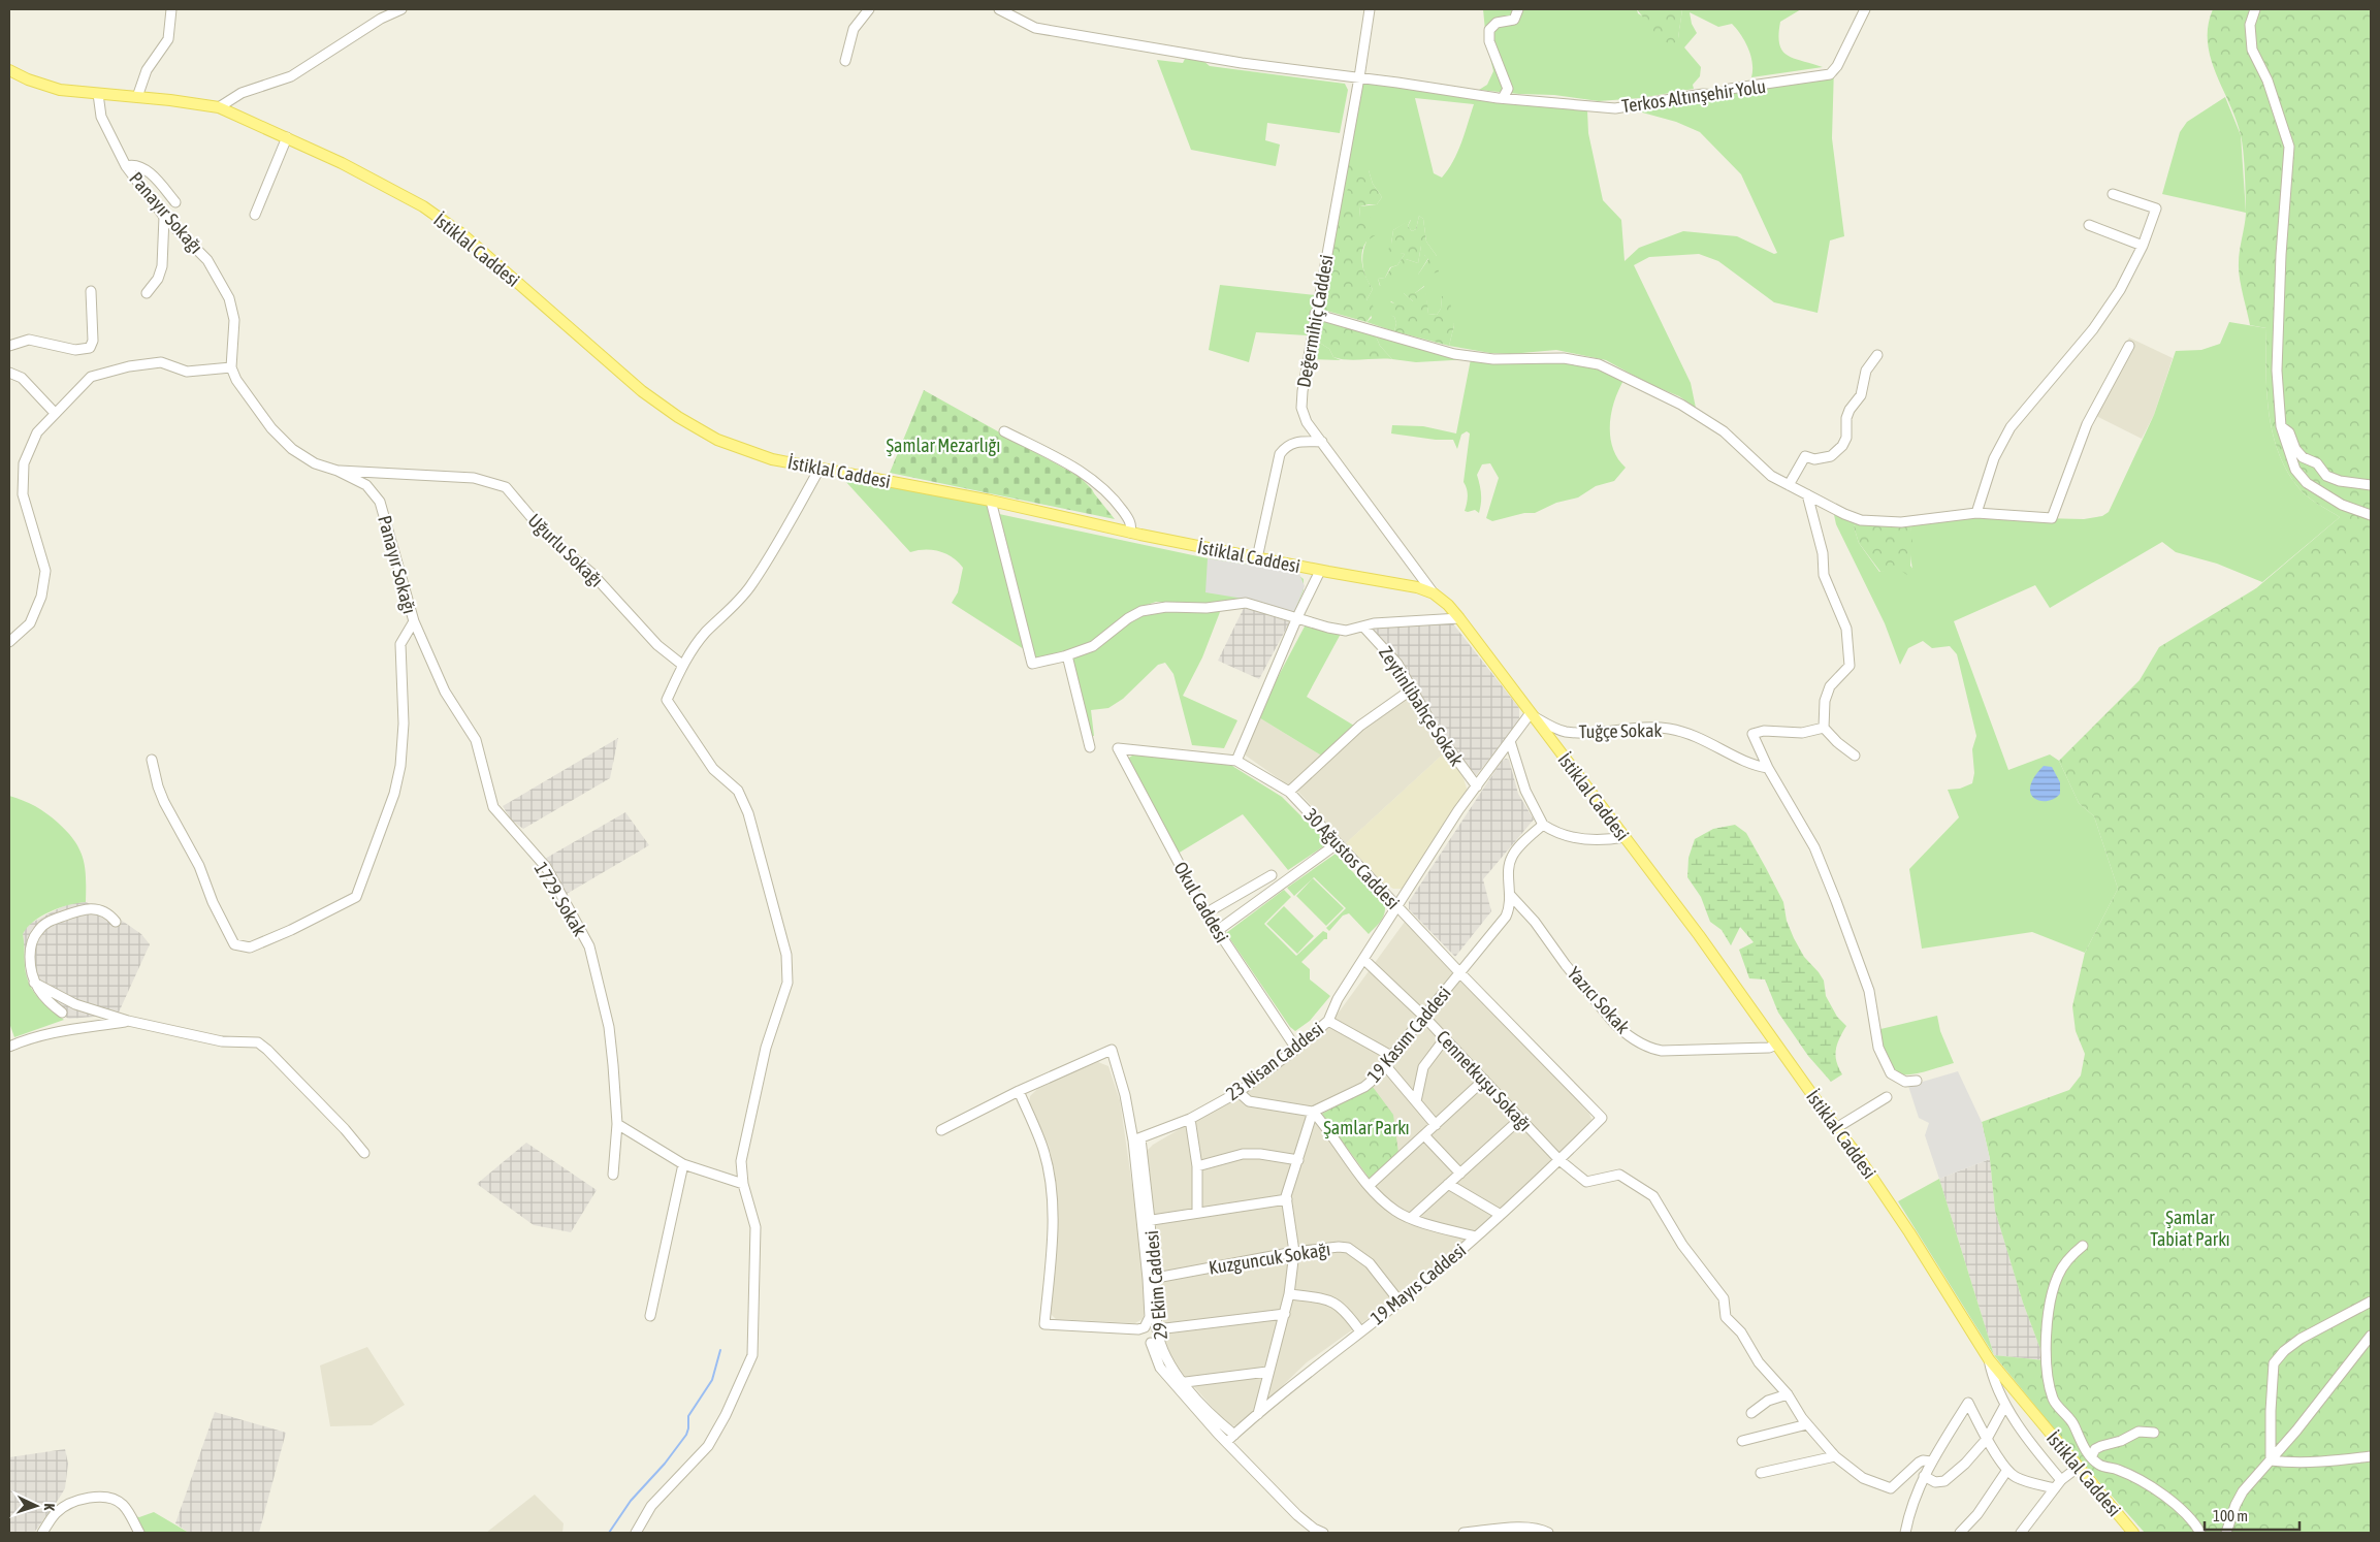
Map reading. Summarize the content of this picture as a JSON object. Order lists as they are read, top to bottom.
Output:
{
  "streets": {
    "main road": ["İstiklal Caddesi"],
    "street": [
      "Terkos Altınşehir Yolu",
      "Panayır Sokağı",
      "Değermihiç Caddesi",
      "Uğurlu Sokağı",
      "Zeytinlibahçe Sokak",
      "Tuğçe Sokak",
      "30 Ağustos Caddesi",
      "1729. Sokak",
      "Okul Caddesi",
      "Yazıcı Sokak",
      "19 Kasım Caddesi",
      "23 Nisan Caddesi",
      "Cennetkuşu Sokağı",
      "Kuzguncuk Sokağı",
      "19 Mayıs Caddesi",
      "29 Ekim Caddesi"
    ]
  },
  "crossings": [
    ["Terkos Altınşehir Yolu", "Değermihiç Caddesi"],
    ["Panayır Sokağı", "İstiklal Caddesi"],
    ["Panayır Sokağı", "Uğurlu Sokağı"],
    ["Panayır Sokağı", "1729. Sokak"],
    ["İstiklal Caddesi", "Değermihiç Caddesi"],
    ["İstiklal Caddesi", "Tuğçe Sokak"],
    ["İstiklal Caddesi", "Yazıcı Sokak"],
    ["İstiklal Caddesi", "23 Nisan Caddesi"],
    ["Zeytinlibahçe Sokak", "23 Nisan Caddesi"],
    ["Tuğçe Sokak", "23 Nisan Caddesi"],
    ["30 Ağustos Caddesi", "Okul Caddesi"],
    ["30 Ağustos Caddesi", "19 Kasım Caddesi"],
    ["30 Ağustos Caddesi", "23 Nisan Caddesi"],
    ["30 Ağustos Caddesi", "19 Mayıs Caddesi"],
    ["Okul Caddesi", "23 Nisan Caddesi"],
    ["Yazıcı Sokak", "19 Kasım Caddesi"],
    ["19 Kasım Caddesi", "Cennetkuşu Sokağı"],
    ["23 Nisan Caddesi", "Cennetkuşu Sokağı"],
    ["23 Nisan Caddesi", "29 Ekim Caddesi"],
    ["Cennetkuşu Sokağı", "19 Mayıs Caddesi"],
    ["Kuzguncuk Sokağı", "19 Mayıs Caddesi"],
    ["Kuzguncuk Sokağı", "29 Ekim Caddesi"],
    ["19 Mayıs Caddesi", "29 Ekim Caddesi"]
  ],
  "parks": ["Şamlar Mezarlığı", "Şamlar Parkı", "Şamlar Tabiat Parkı"],
  "scale_bar": "100 m",
  "north": "right"
}
